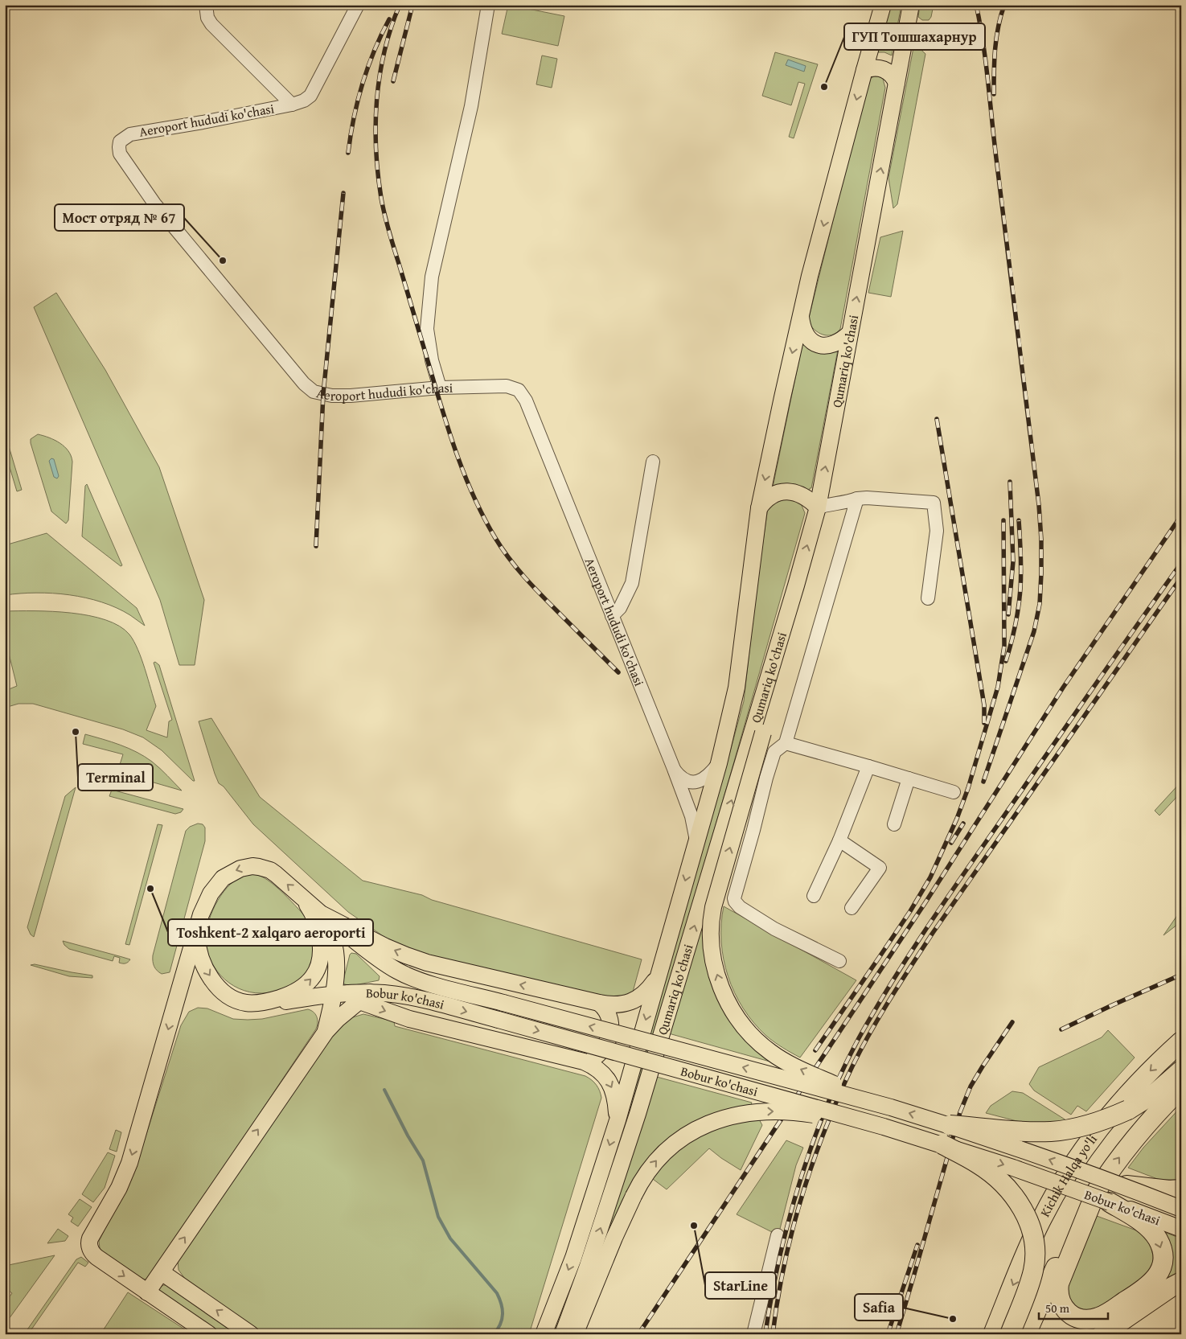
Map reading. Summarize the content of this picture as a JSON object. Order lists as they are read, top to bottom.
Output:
{
  "streets": {
    "highway": ["Kichik Halqa yo'li"],
    "main road": ["Qumariq ko'chasi", "Bobur ko'chasi"],
    "street": ["Aeroport hududi ko'chasi"]
  },
  "crossings": [
    ["Aeroport hududi ko'chasi", "Qumariq ko'chasi"]
  ],
  "places": [
    "ГУП Тошшахарнур",
    "Мост отряд № 67",
    "Terminal",
    "Toshkent-2 xalqaro aeroporti",
    "StarLine",
    "Safia"
  ],
  "scale_bar": "50 m"
}
